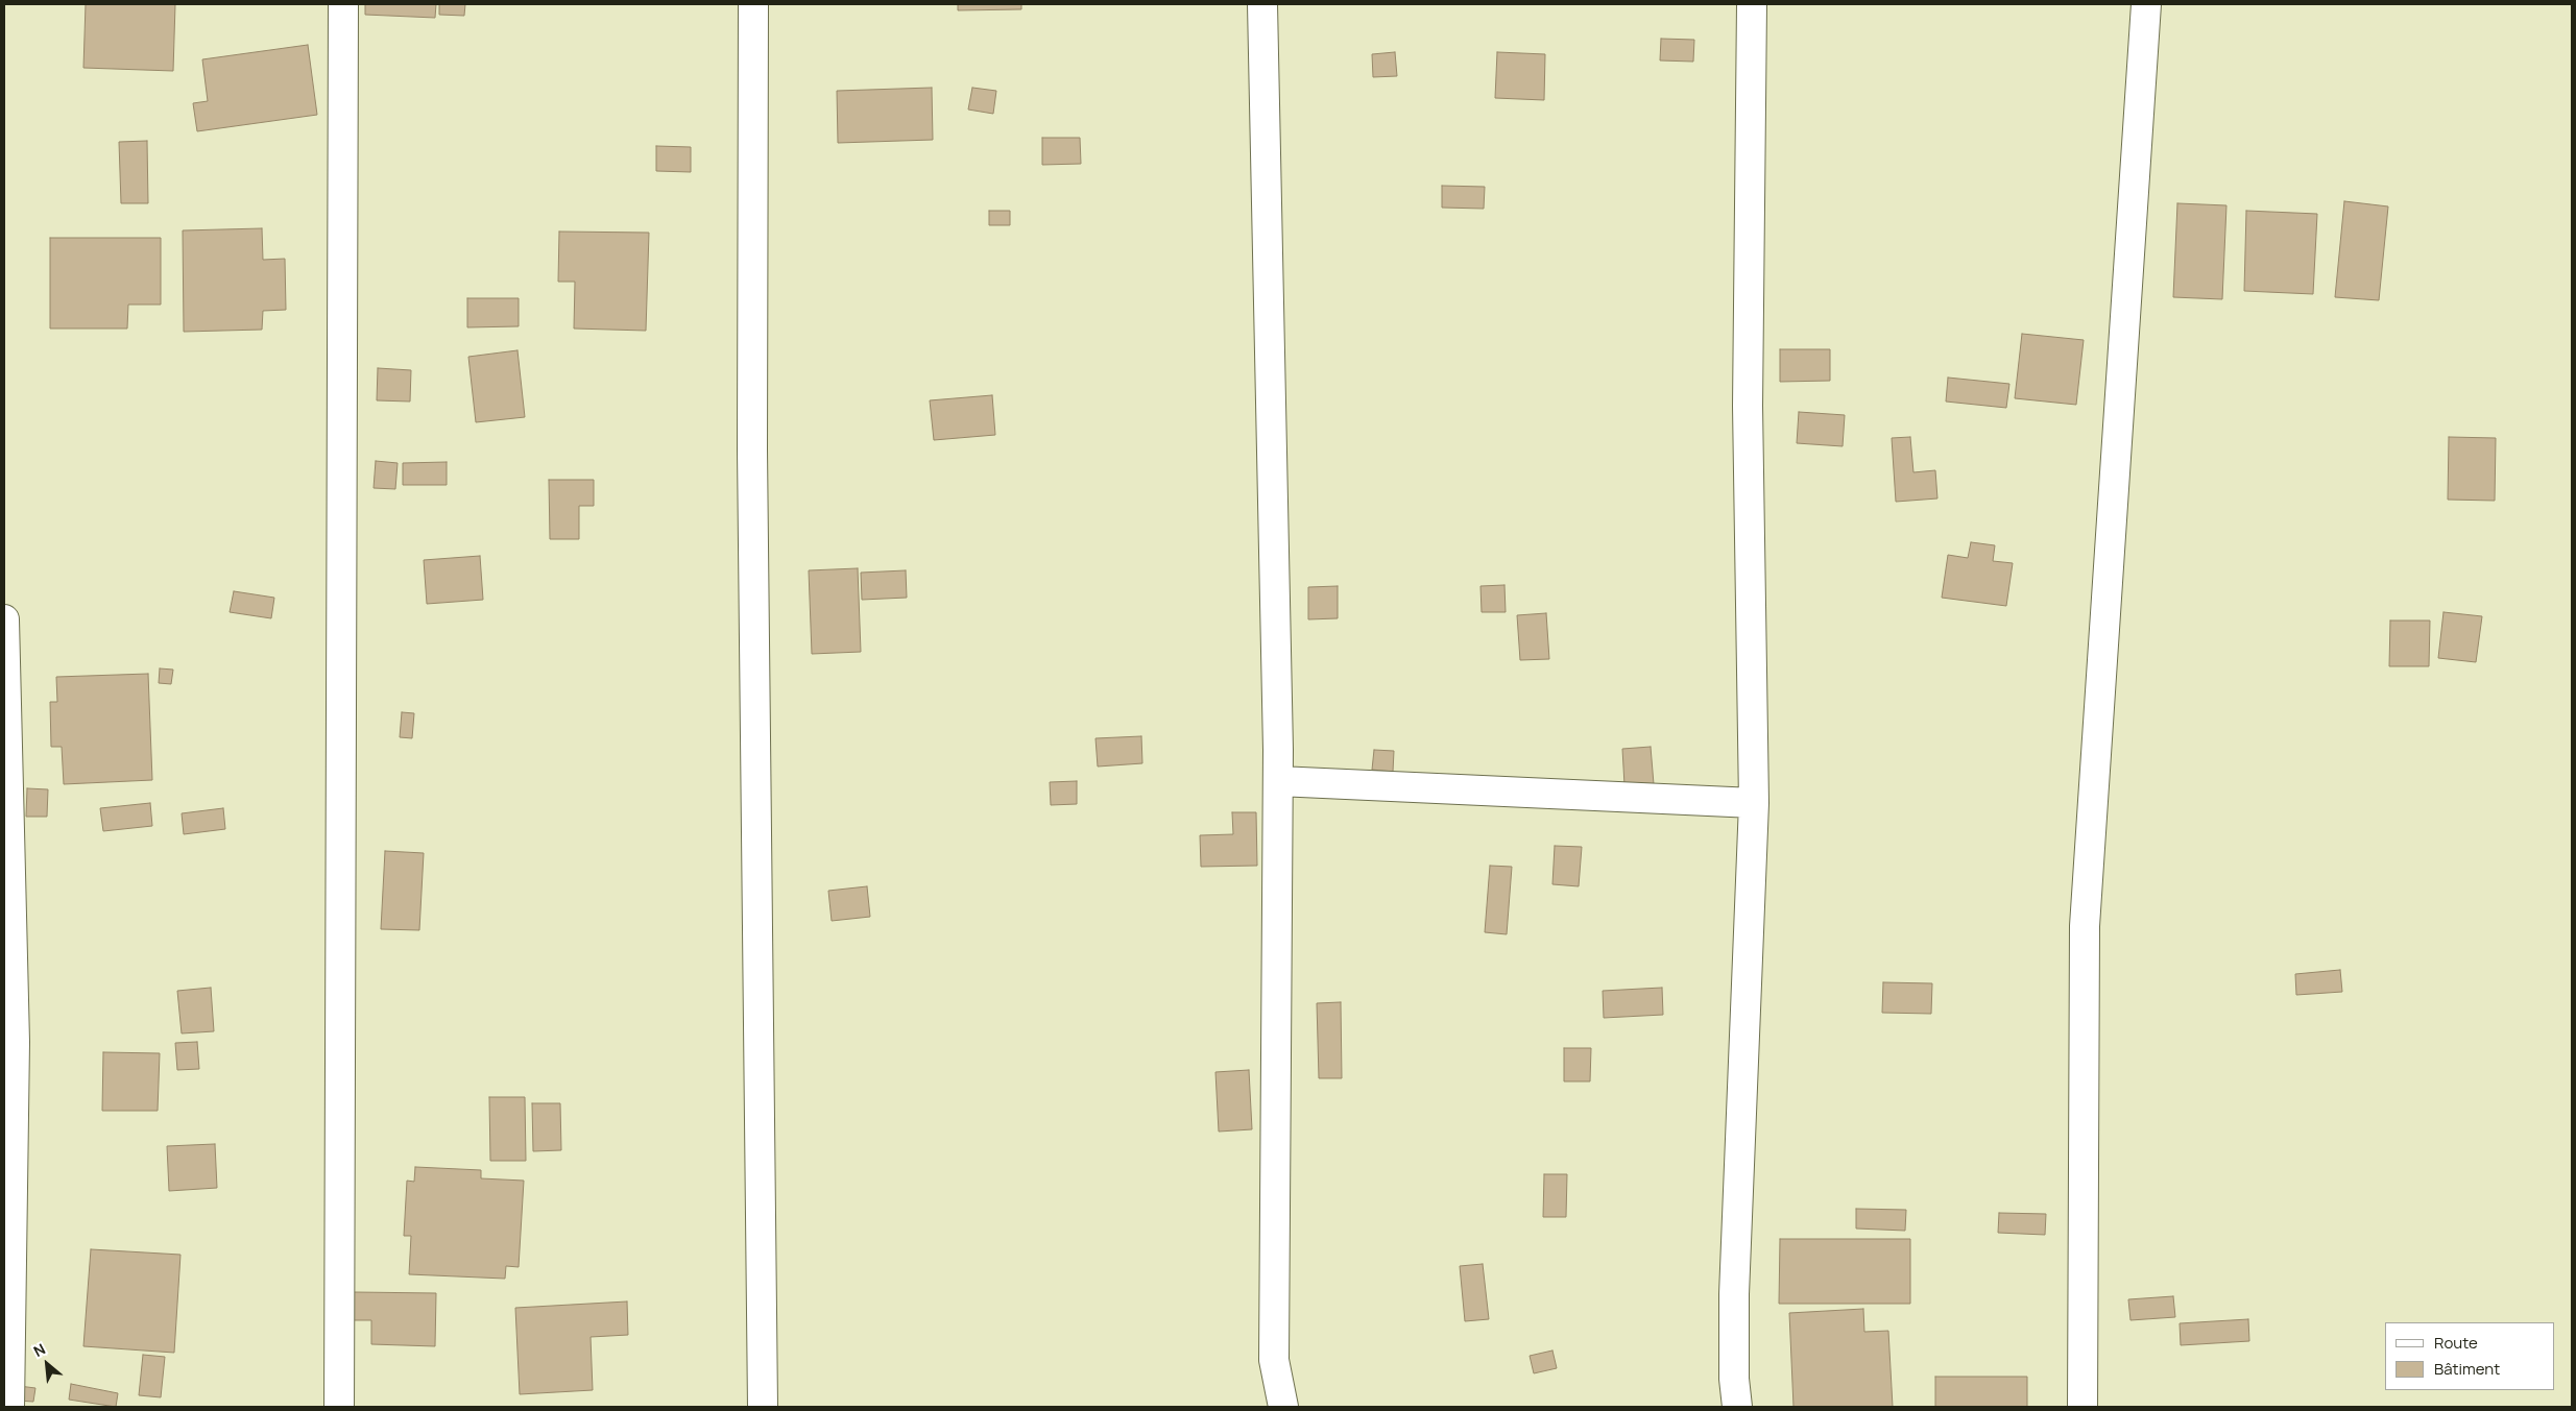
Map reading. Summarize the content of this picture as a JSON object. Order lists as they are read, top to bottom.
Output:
{
  "legend": ["Route", "Bâtiment"],
  "north": "top left"
}
